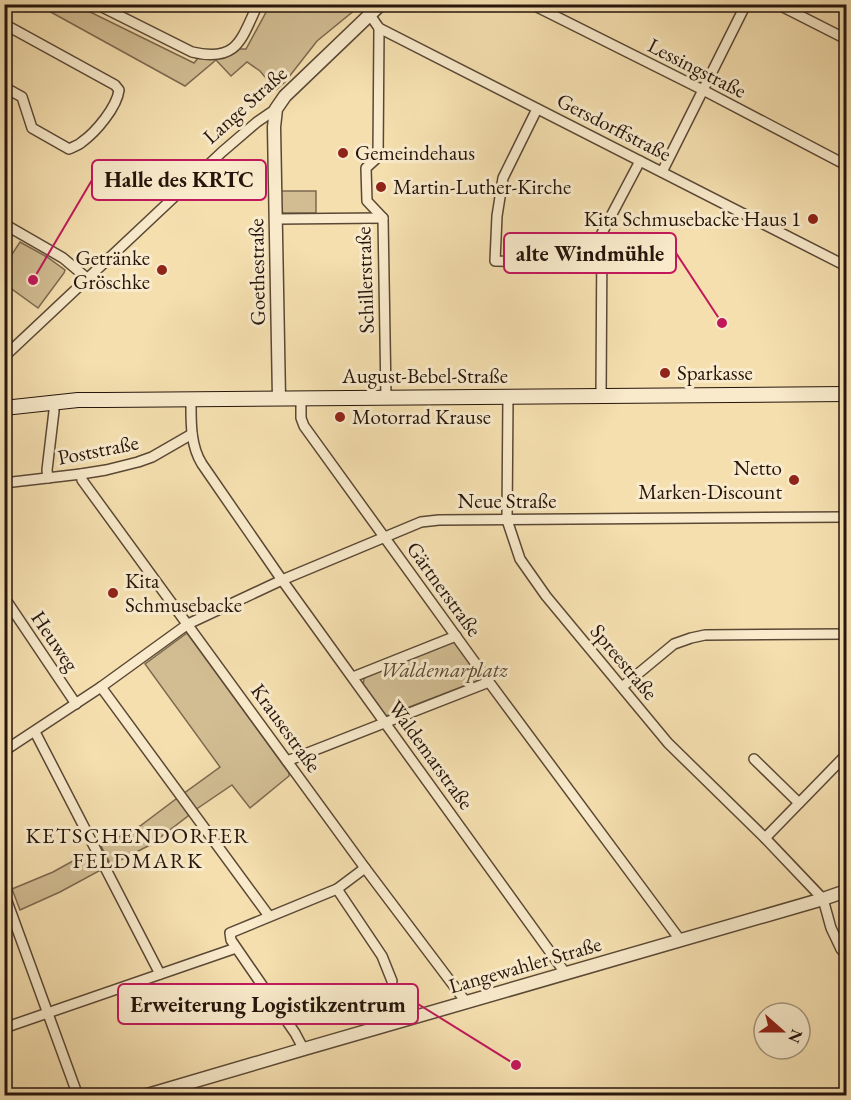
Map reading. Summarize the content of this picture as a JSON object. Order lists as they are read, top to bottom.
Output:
{
  "streets": {
    "main road": ["August-Bebel-Straße"],
    "street": [
      "Lessingstraße",
      "Lange Straße",
      "Gersdorffstraße",
      "Goethestraße",
      "Schillerstraße",
      "Poststraße",
      "Neue Straße",
      "Gärtnerstraße",
      "Heuweg",
      "Spreestraße",
      "Krausestraße",
      "Waldemarstraße",
      "Langewahler Straße"
    ]
  },
  "crossings": [
    ["Lange Straße", "Gersdorffstraße"],
    ["Lange Straße", "Goethestraße"],
    ["Gersdorffstraße", "Schillerstraße"],
    ["Goethestraße", "August-Bebel-Straße"],
    ["Schillerstraße", "August-Bebel-Straße"],
    ["August-Bebel-Straße", "Gärtnerstraße"],
    ["August-Bebel-Straße", "Spreestraße"],
    ["August-Bebel-Straße", "Waldemarstraße"],
    ["Poststraße", "Krausestraße"],
    ["Poststraße", "Waldemarstraße"],
    ["Neue Straße", "Gärtnerstraße"],
    ["Neue Straße", "Heuweg"],
    ["Neue Straße", "Spreestraße"],
    ["Neue Straße", "Krausestraße"],
    ["Neue Straße", "Waldemarstraße"],
    ["Gärtnerstraße", "Langewahler Straße"],
    ["Spreestraße", "Langewahler Straße"],
    ["Krausestraße", "Langewahler Straße"],
    ["Waldemarstraße", "Langewahler Straße"]
  ],
  "districts": ["KETSCHENDORFER FELDMARK"],
  "parks": ["Waldemarplatz"],
  "places": [
    "Gemeindehaus",
    "Martin-Luther-Kirche",
    "Kita Schmusebacke Haus 1",
    "Getränke Gröschke",
    "Halle des KRTC",
    "alte Windmühle",
    "Sparkasse",
    "Motorrad Krause",
    "Netto Marken-Discount",
    "Kita Schmusebacke",
    "Erweiterung Logistikzentrum"
  ],
  "north": "right"
}
